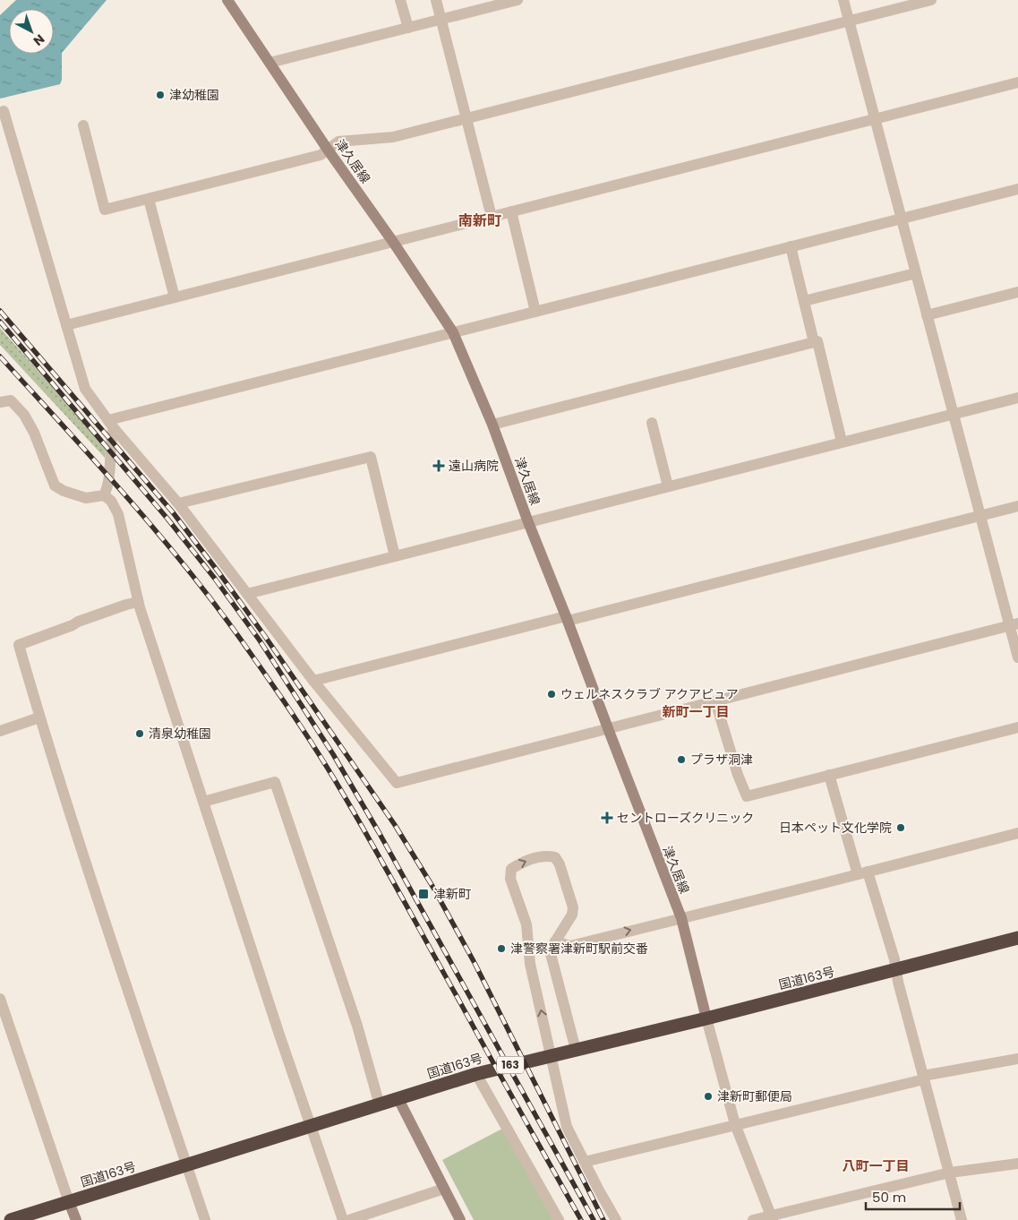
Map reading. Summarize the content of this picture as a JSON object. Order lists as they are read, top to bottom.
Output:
{
  "streets": {
    "highway": ["国道163号", "163"],
    "main road": ["津久居線"]
  },
  "crossings": [
    ["津久居線", "国道163号"]
  ],
  "districts": ["南新町", "新町一丁目", "八町一丁目"],
  "places": {
    "other": [
      "津幼稚園",
      "ウェルネスクラブ アクアピュア",
      "清泉幼稚園",
      "プラザ洞津",
      "日本ペット文化学院",
      "津警察署津新町駅前交番",
      "津新町郵便局"
    ],
    "health": ["遠山病院", "セントローズクリニック"],
    "transit": ["津新町"]
  },
  "scale_bar": "50 m",
  "north": "bottom right"
}
